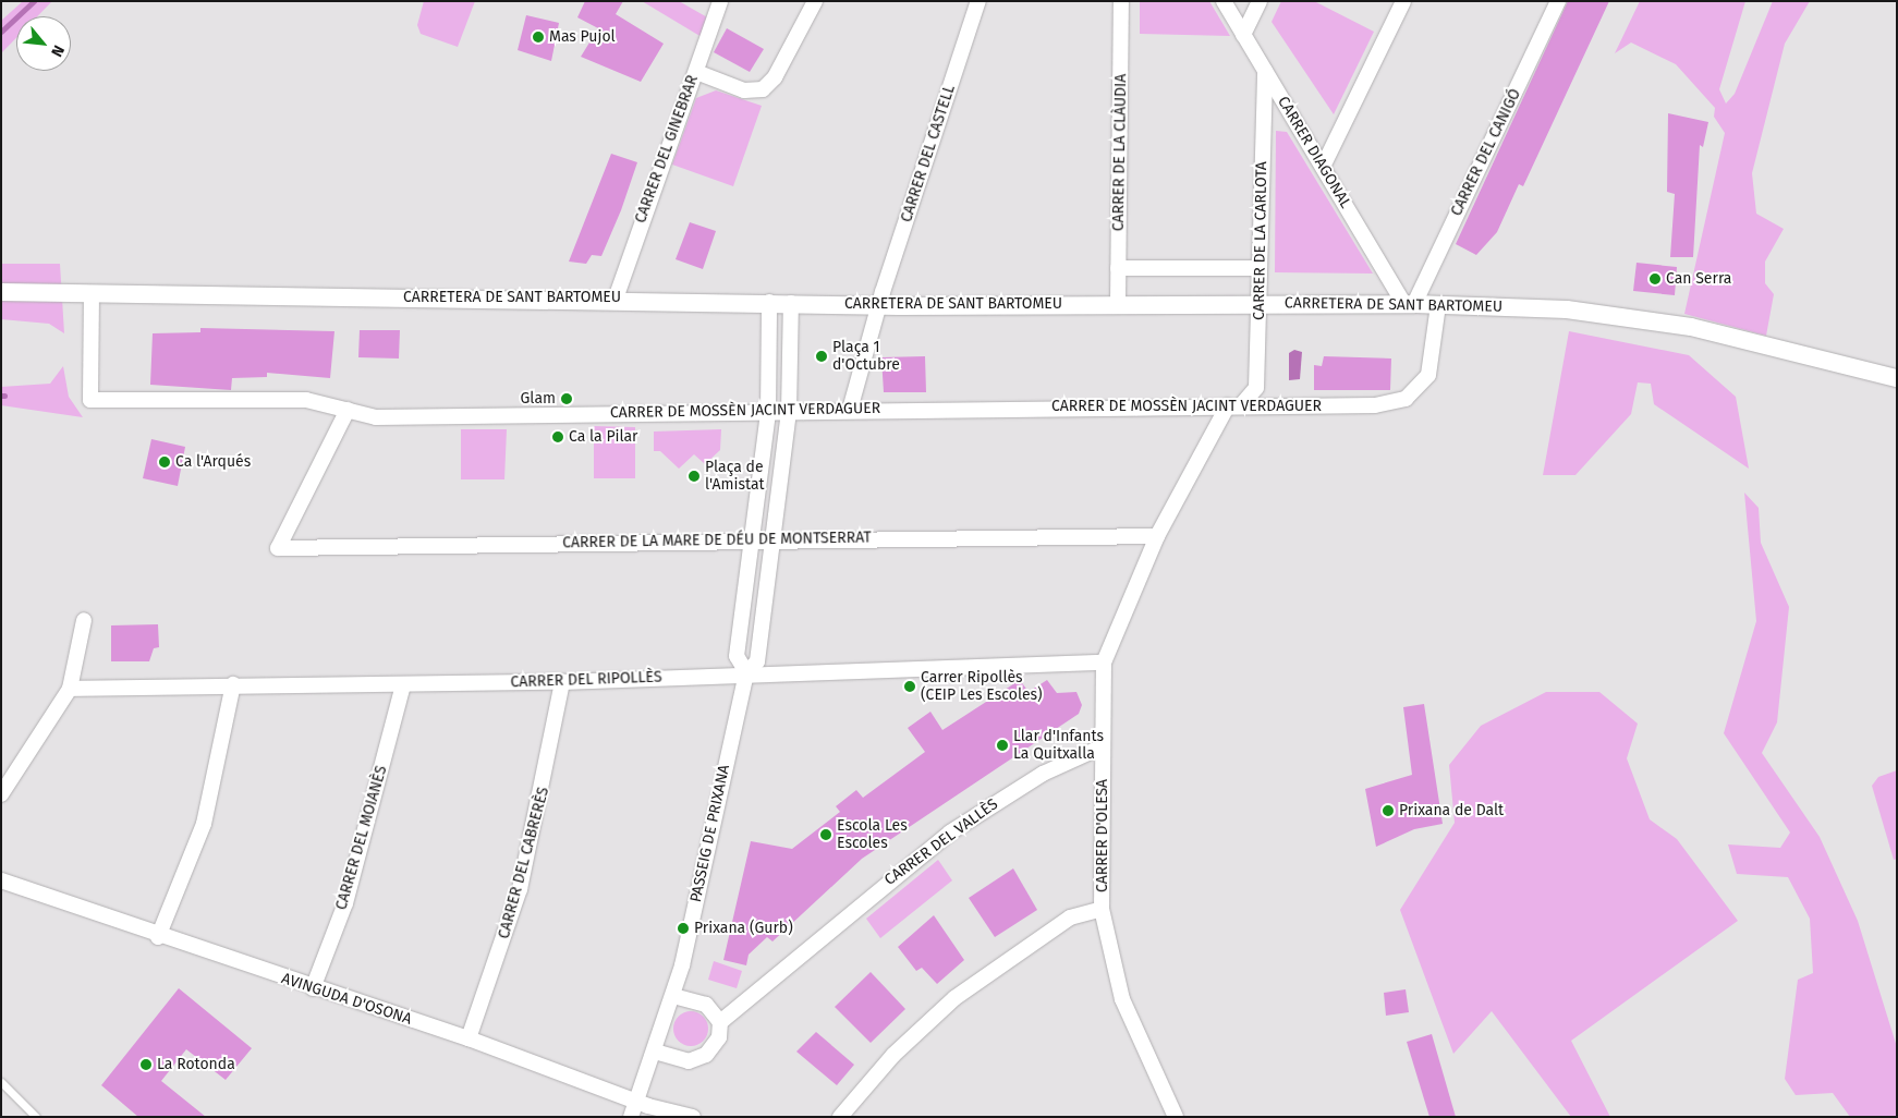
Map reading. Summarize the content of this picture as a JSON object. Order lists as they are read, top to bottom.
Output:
{
  "streets": {
    "street": [
      "CARRER DEL GINEBRAR",
      "CARRER DE LA CLÀUDIA",
      "CARRER DIAGONAL",
      "CARRER DEL CANIGÓ",
      "CARRER DEL CASTELL",
      "CARRER DE LA CARLOTA",
      "CARRETERA DE SANT BARTOMEU",
      "CARRER DE MOSSÈN JACINT VERDAGUER",
      "CARRER DE LA MARE DE DÉU DE MONTSERRAT",
      "CARRER DEL RIPOLLÈS",
      "PASSEIG DE PRIXANA",
      "CARRER D'OLESA",
      "CARRER DEL MOIANÈS",
      "CARRER DEL VALLÈS",
      "CARRER DEL CABRERÈS",
      "AVINGUDA D'OSONA"
    ]
  },
  "crossings": [
    ["CARRER DEL GINEBRAR", "CARRETERA DE SANT BARTOMEU"],
    ["CARRER DE LA CLÀUDIA", "CARRETERA DE SANT BARTOMEU"],
    ["CARRER DIAGONAL", "CARRER DEL CANIGÓ"],
    ["CARRER DIAGONAL", "CARRER DE LA CARLOTA"],
    ["CARRER DIAGONAL", "CARRETERA DE SANT BARTOMEU"],
    ["CARRER DEL CANIGÓ", "CARRETERA DE SANT BARTOMEU"],
    ["CARRER DEL CASTELL", "CARRETERA DE SANT BARTOMEU"],
    ["CARRER DE LA CARLOTA", "CARRETERA DE SANT BARTOMEU"],
    ["CARRER DE LA CARLOTA", "CARRER DE MOSSÈN JACINT VERDAGUER"],
    ["CARRER DE LA CARLOTA", "CARRER D'OLESA"],
    ["CARRETERA DE SANT BARTOMEU", "CARRER DE MOSSÈN JACINT VERDAGUER"],
    ["CARRETERA DE SANT BARTOMEU", "PASSEIG DE PRIXANA"],
    ["CARRER DE MOSSÈN JACINT VERDAGUER", "CARRER DE LA MARE DE DÉU DE MONTSERRAT"],
    ["CARRER DE MOSSÈN JACINT VERDAGUER", "PASSEIG DE PRIXANA"],
    ["CARRER DE MOSSÈN JACINT VERDAGUER", "CARRER D'OLESA"],
    ["CARRER DE LA MARE DE DÉU DE MONTSERRAT", "PASSEIG DE PRIXANA"],
    ["CARRER DE LA MARE DE DÉU DE MONTSERRAT", "CARRER D'OLESA"],
    ["CARRER DEL RIPOLLÈS", "PASSEIG DE PRIXANA"],
    ["CARRER DEL RIPOLLÈS", "CARRER D'OLESA"],
    ["CARRER DEL RIPOLLÈS", "CARRER DEL MOIANÈS"],
    ["CARRER DEL RIPOLLÈS", "CARRER DEL CABRERÈS"],
    ["CARRER D'OLESA", "CARRER DEL VALLÈS"],
    ["CARRER DEL MOIANÈS", "AVINGUDA D'OSONA"],
    ["CARRER DEL CABRERÈS", "AVINGUDA D'OSONA"]
  ],
  "places": [
    "Mas Pujol",
    "Can Serra",
    "Plaça 1 d'Octubre",
    "Glam",
    "Ca la Pilar",
    "Ca l'Arqués",
    "Plaça de l'Amistat",
    "Carrer Ripollès (CEIP Les Escoles)",
    "Llar d'Infants La Quitxalla",
    "Prixana de Dalt",
    "Escola Les Escoles",
    "Prixana (Gurb)",
    "La Rotonda"
  ],
  "north": "bottom right"
}
